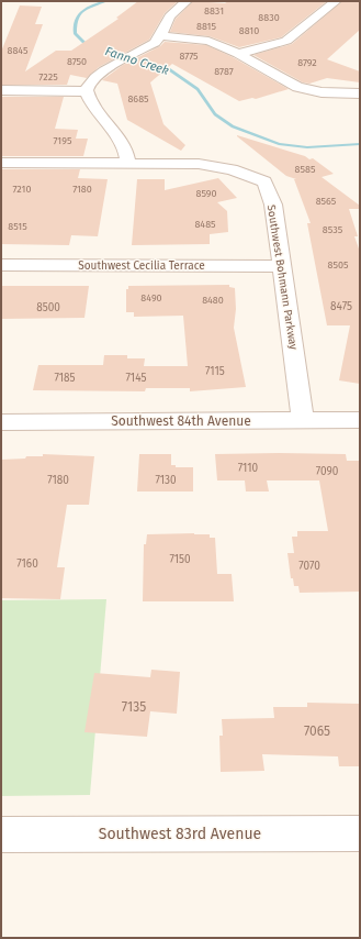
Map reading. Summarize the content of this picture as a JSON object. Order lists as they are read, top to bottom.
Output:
{
  "streets": {
    "street": [
      "Southwest Cecilia Terrace",
      "Southwest Bohmann Parkway",
      "Southwest 84th Avenue",
      "Southwest 83rd Avenue"
    ]
  },
  "crossings": [
    ["Southwest Cecilia Terrace", "Southwest Bohmann Parkway"],
    ["Southwest Bohmann Parkway", "Southwest 84th Avenue"]
  ],
  "water": ["Fanno Creek"],
  "house_numbers": [
    "8831",
    "8830",
    "8815",
    "8810",
    "8845",
    "8775",
    "8750",
    "8792",
    "8787",
    "7225",
    "8685",
    "7195",
    "8585",
    "7210",
    "7180",
    "8590",
    "8565",
    "8485",
    "8515",
    "8535",
    "8505",
    "8490",
    "8480",
    "8475",
    "8500",
    "7115",
    "7185",
    "7145",
    "7110",
    "7090",
    "7180",
    "7130",
    "7150",
    "7160",
    "7070",
    "7135",
    "7065"
  ]
}
